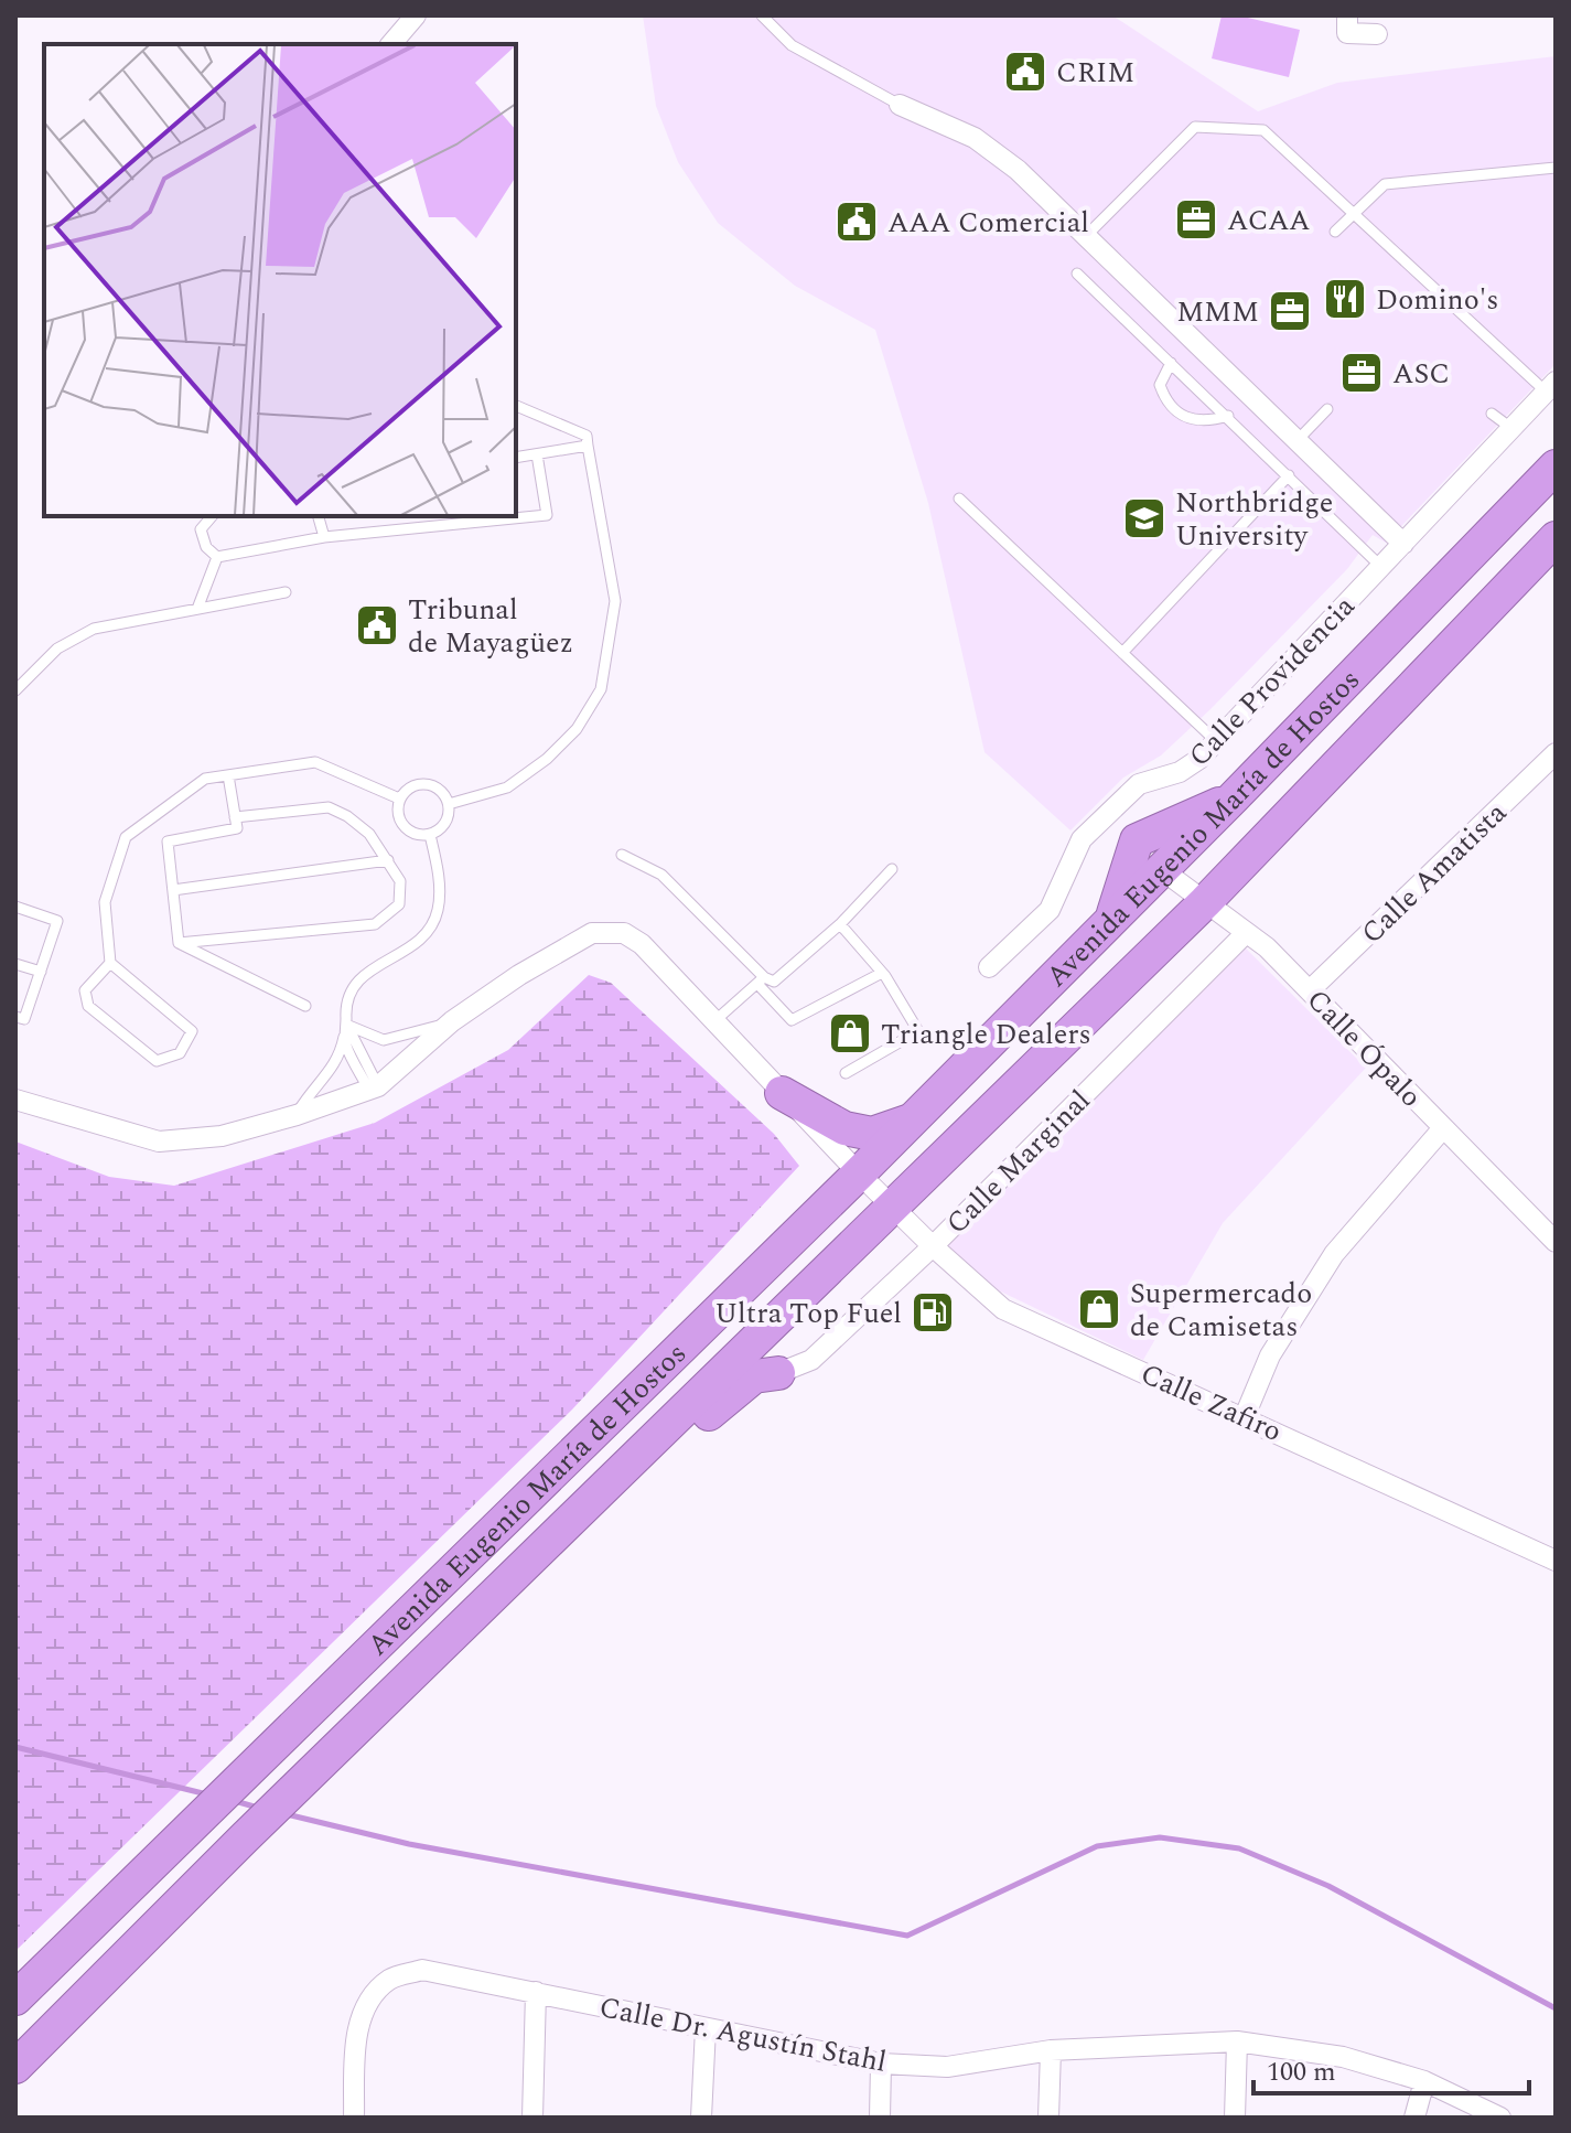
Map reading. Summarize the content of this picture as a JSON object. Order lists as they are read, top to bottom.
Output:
{
  "streets": {
    "highway": ["Avenida Eugenio María de Hostos"],
    "street": [
      "Calle Providencia",
      "Calle Amatista",
      "Calle Ópalo",
      "Calle Marginal",
      "Calle Zafiro",
      "Calle Dr. Agustín Stahl"
    ]
  },
  "crossings": [
    ["Avenida Eugenio María de Hostos", "Calle Ópalo"],
    ["Avenida Eugenio María de Hostos", "Calle Zafiro"],
    ["Calle Amatista", "Calle Ópalo"],
    ["Calle Ópalo", "Calle Marginal"],
    ["Calle Marginal", "Calle Zafiro"]
  ],
  "places": {
    "public building": ["CRIM", "AAA Comercial", "Tribunal de Mayagüez"],
    "office": ["ACAA", "MMM", "ASC"],
    "restaurant": ["Domino's"],
    "school or university": ["Northbridge University"],
    "shop": ["Triangle Dealers", "Supermercado de Camisetas"],
    "fuel station": ["Ultra Top Fuel"]
  },
  "scale_bar": "100 m"
}
